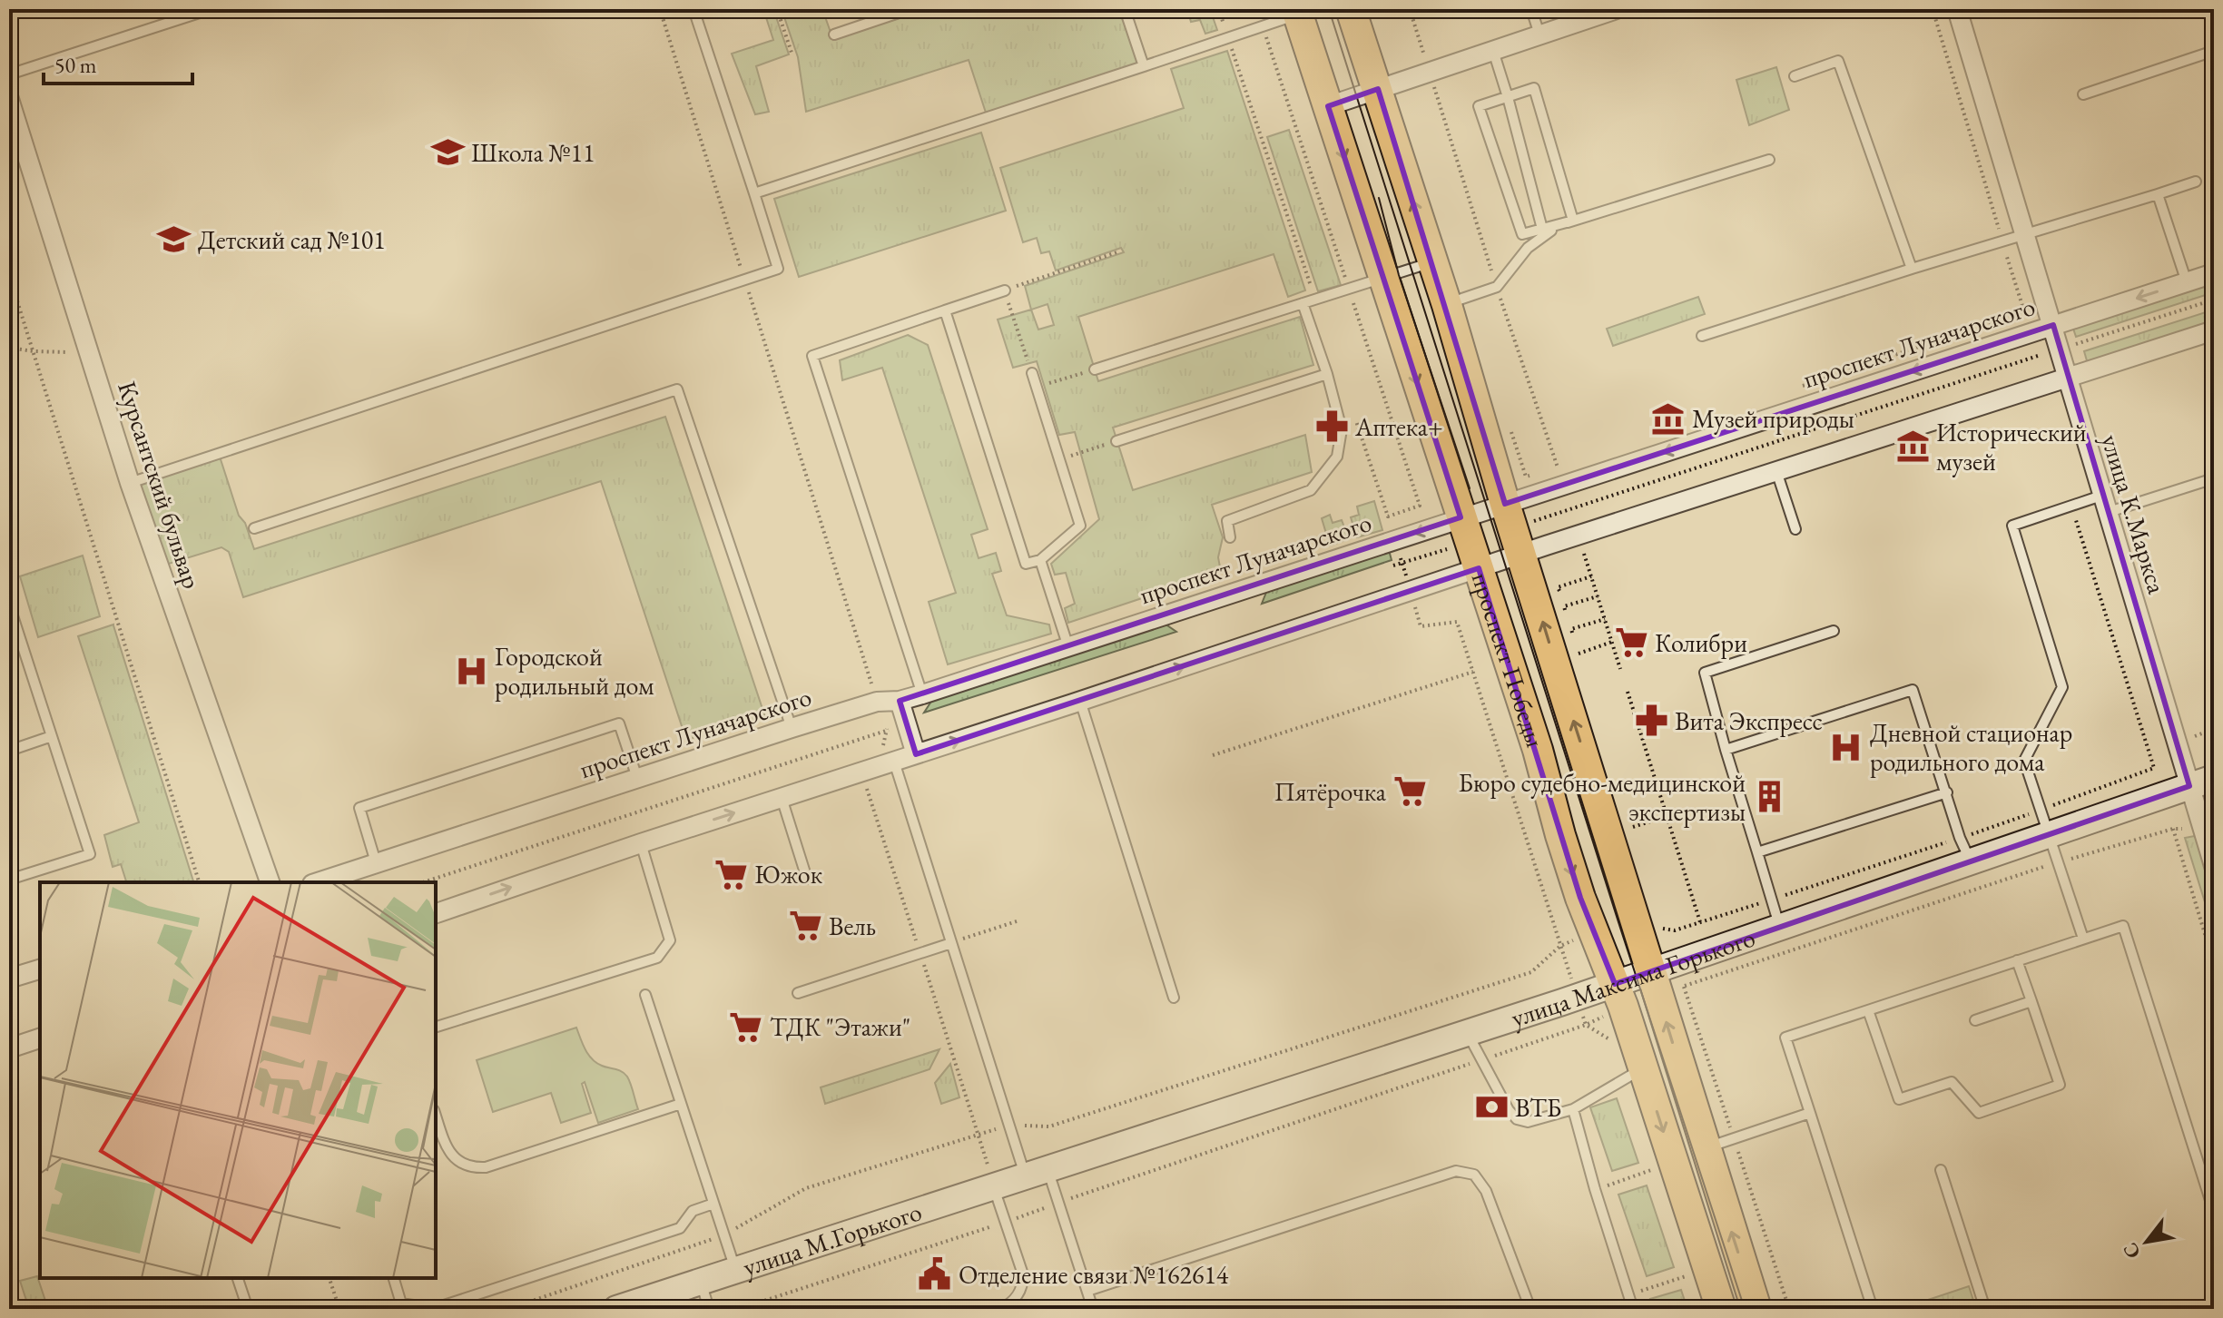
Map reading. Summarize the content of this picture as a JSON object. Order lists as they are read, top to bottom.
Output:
{
  "streets": {
    "main road": ["проспект Победы"],
    "street": [
      "проспект Луначарского",
      "Курсантский бульвар",
      "улица К.Маркса",
      "улица Максима Горького",
      "улица М.Горького"
    ]
  },
  "crossings": [
    ["проспект Луначарского", "улица К.Маркса"],
    ["проспект Луначарского", "проспект Победы"],
    ["улица К.Маркса", "улица Максима Горького"],
    ["проспект Победы", "улица Максима Горького"],
    ["улица Максима Горького", "улица М.Горького"]
  ],
  "places": {
    "school or university": ["Школа №11", "Детский сад №101"],
    "museum": ["Музей природы", "Исторический музей"],
    "pharmacy": ["Аптека+", "Вита Экспресс"],
    "supermarket": [
      "Колибри",
      "Пятёрочка",
      "Южок",
      "Вель",
      "ТДК \"Этажи\""
    ],
    "hospital": ["Городской родильный дом", "Дневной стационар родильного дома"],
    "building": ["Бюро судебно-медицинской экспертизы"],
    "bank": ["ВТБ"],
    "public building": ["Отделение связи №162614"]
  },
  "scale_bar": "50 m",
  "north": "bottom left"
}
